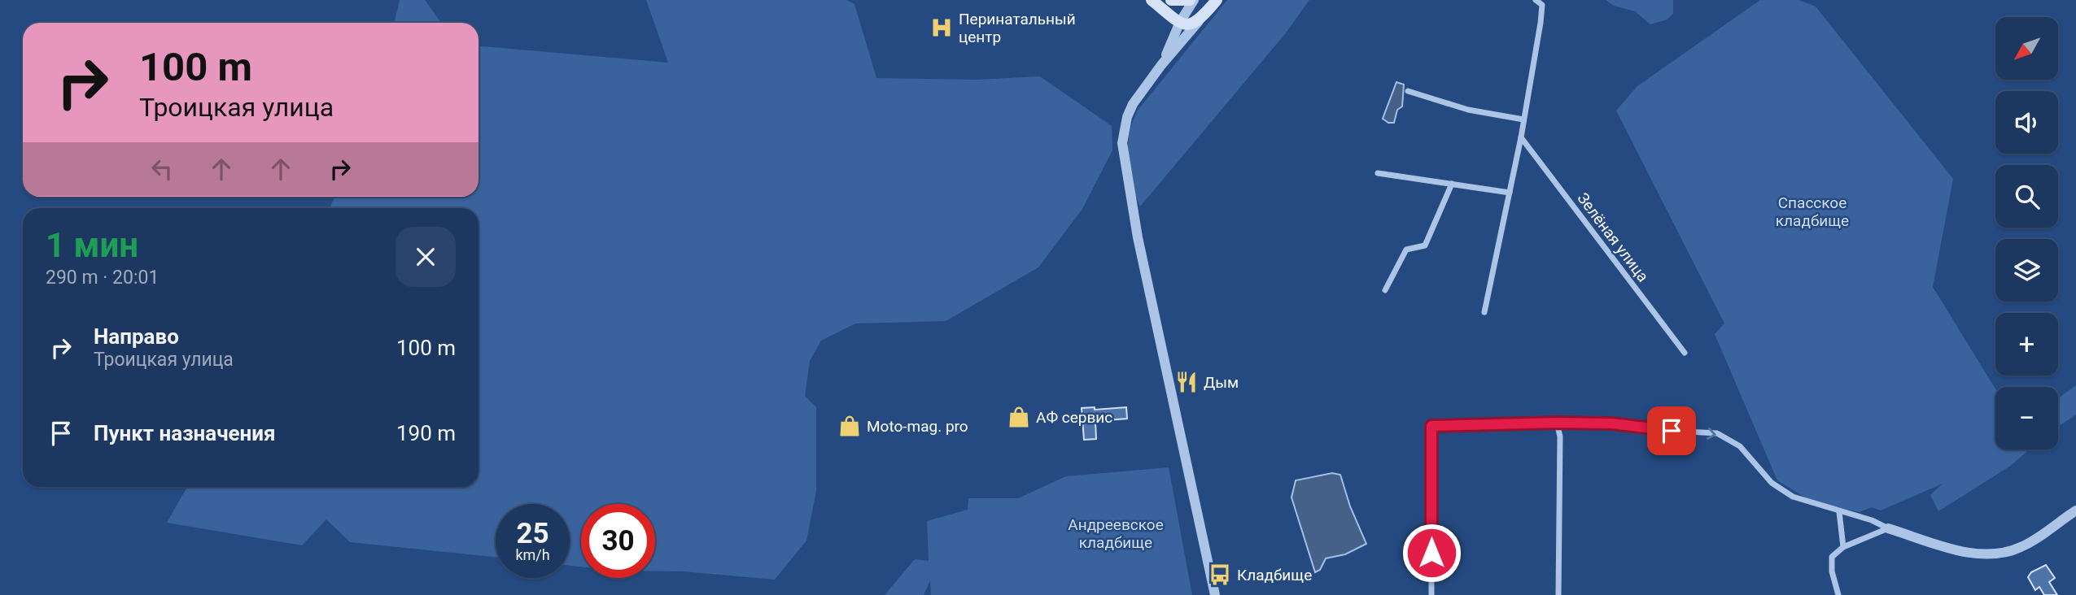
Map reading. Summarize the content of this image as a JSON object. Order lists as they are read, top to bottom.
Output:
{
  "streets": {
    "street": ["Зелёная улица"]
  },
  "parks": ["Спасское кладбище", "Андреевское кладбище"],
  "places": {
    "hospital": ["Перинатальный центр"],
    "restaurant": ["Дым"],
    "shop": ["АФ сервис", "Moto-mag. pro"],
    "bus stop": ["Кладбище"]
  },
  "north": "bottom left",
  "page": {
    "map_buttons": ["+", "−"],
    "turn": ["100 m", "Троицкая улица"],
    "heading": ["1 мин", "290 m · 20:01"],
    "list": [
      {
        "name": "Направо",
        "note": "Троицкая улица",
        "value": "100 m"
      },
      {
        "name": "Пункт назначения",
        "value": "190 m"
      }
    ],
    "speed": "25 km/h",
    "limit": "30"
  }
}
